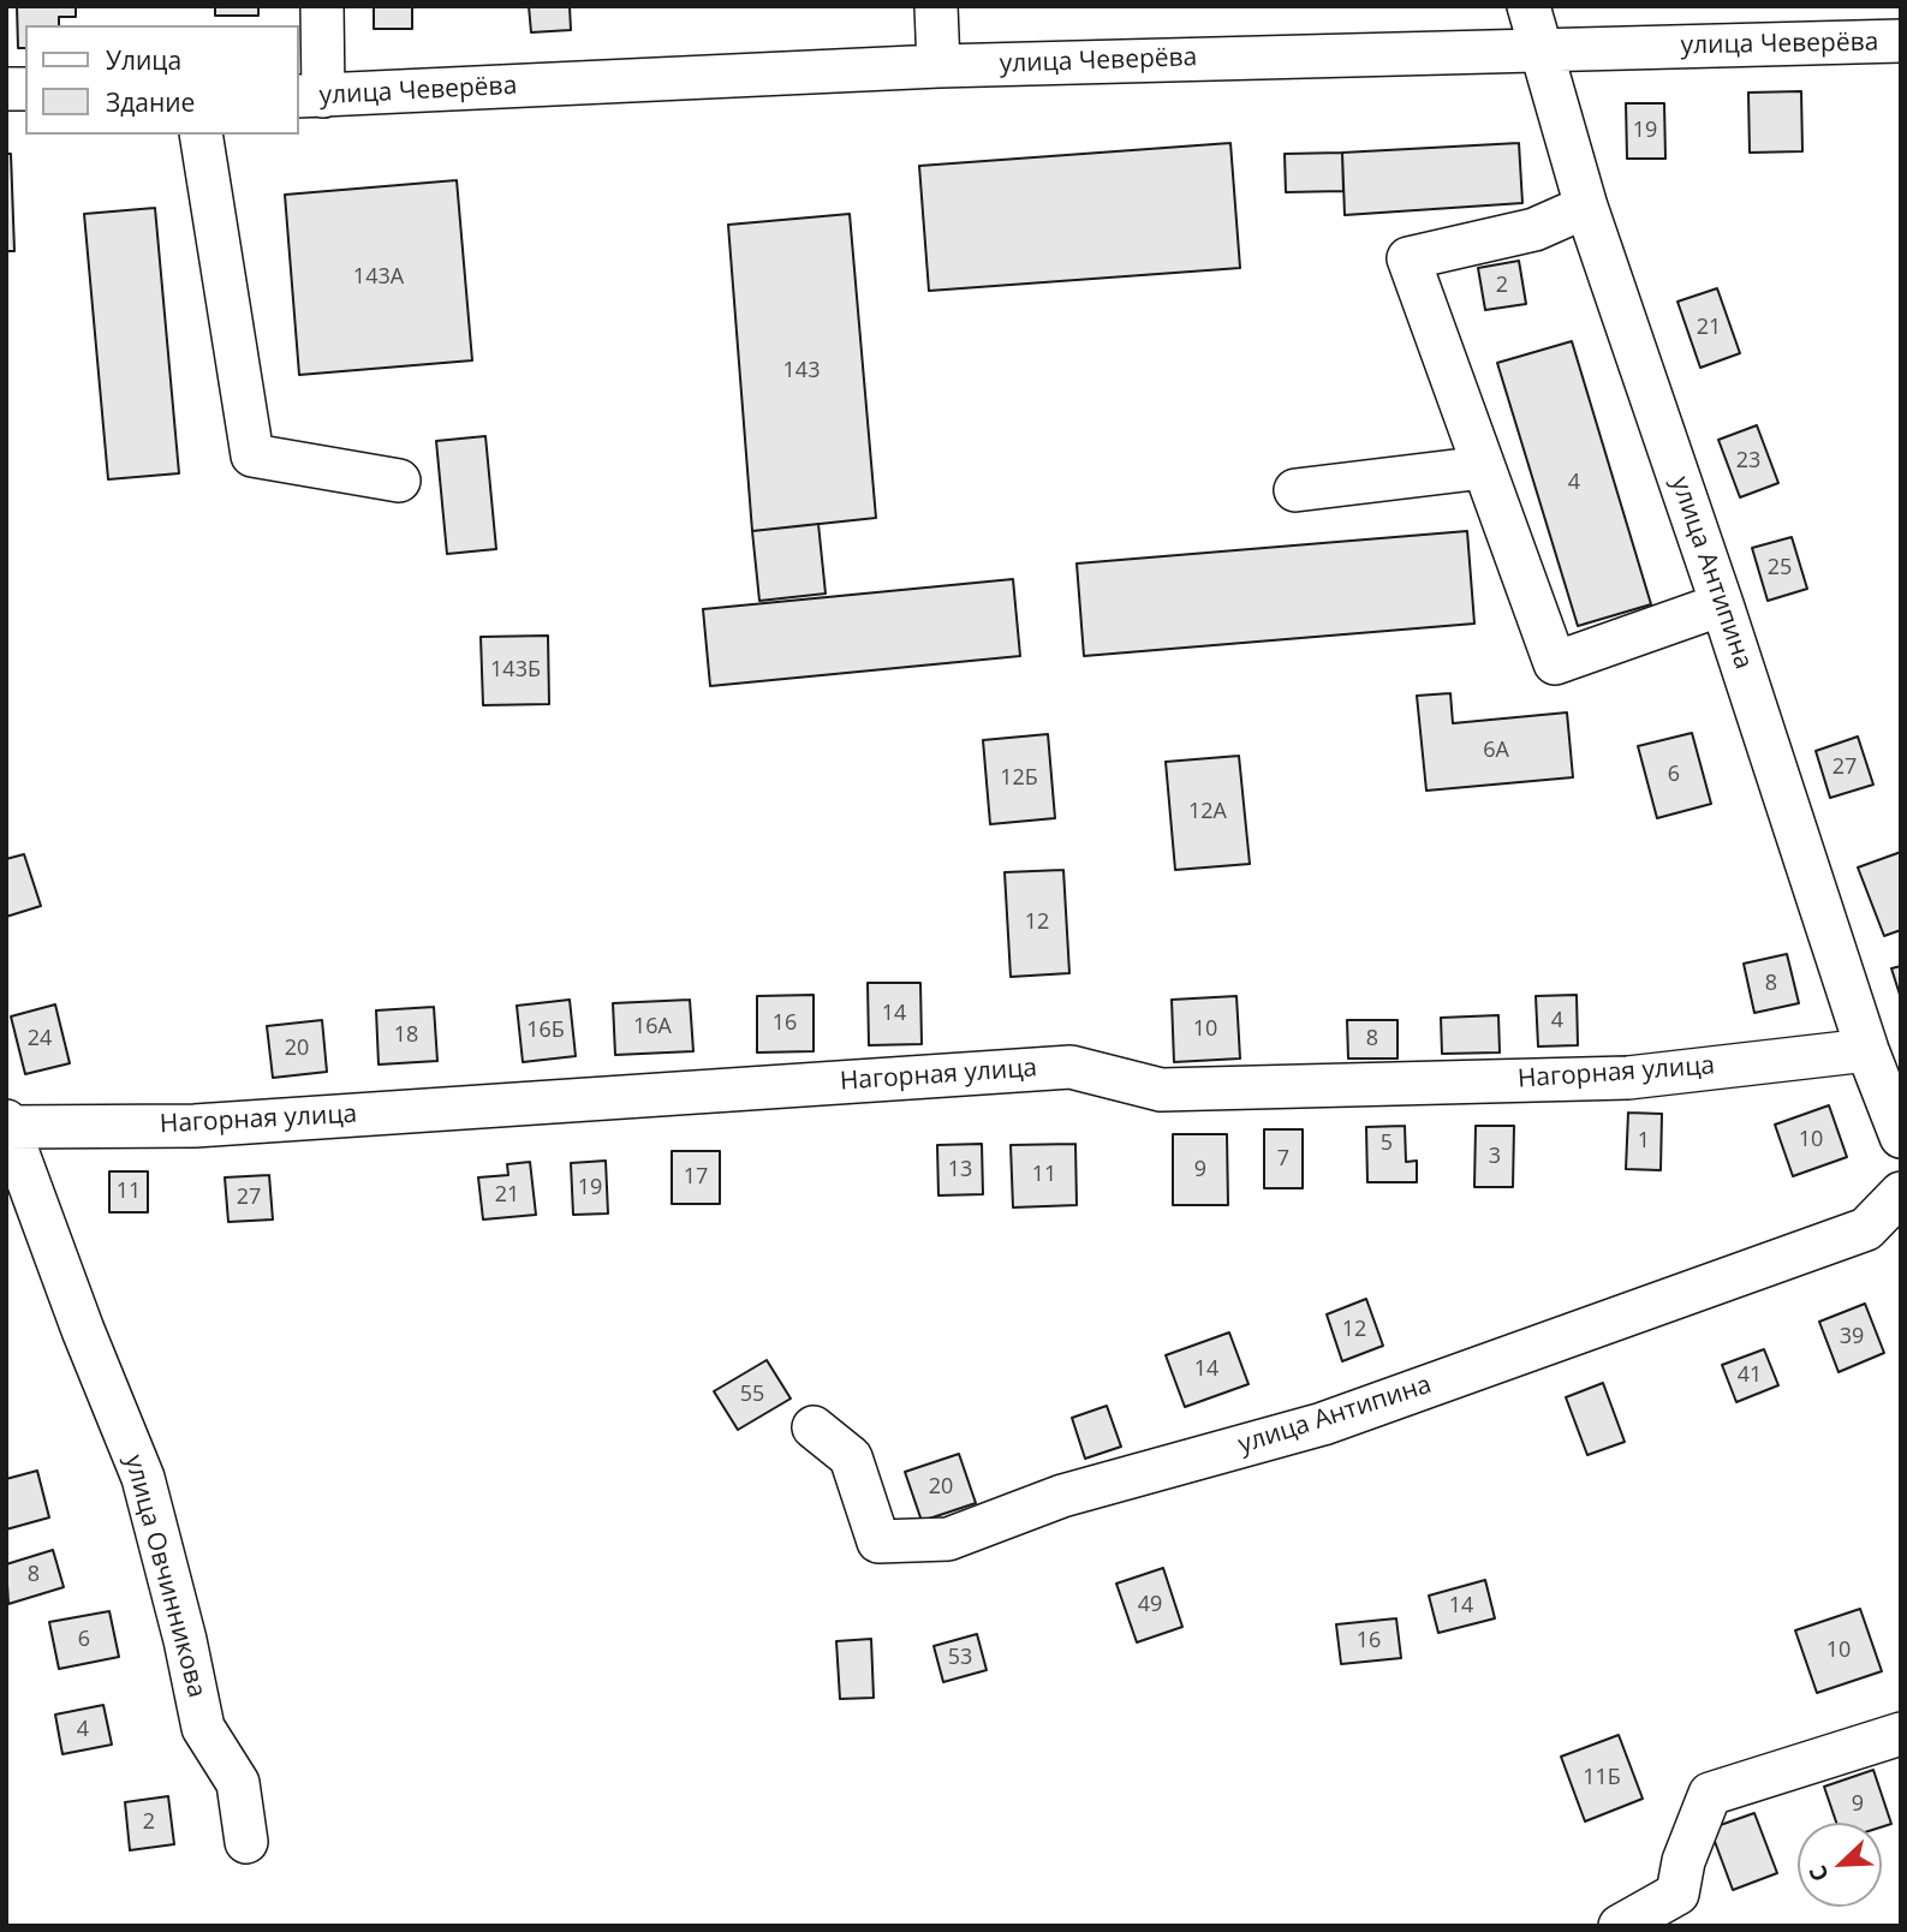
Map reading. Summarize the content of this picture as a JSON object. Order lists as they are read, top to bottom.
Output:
{
  "streets": {
    "street": [
      "улица Чеверёва",
      "улица Антипина",
      "Нагорная улица",
      "улица Овчинникова"
    ]
  },
  "crossings": [
    ["улица Чеверёва", "улица Антипина"],
    ["улица Антипина", "Нагорная улица"],
    ["Нагорная улица", "улица Овчинникова"]
  ],
  "house_numbers": [
    "19",
    "143А",
    "2",
    "21",
    "143",
    "23",
    "4",
    "25",
    "143Б",
    "6А",
    "27",
    "6",
    "12Б",
    "12А",
    "12",
    "8",
    "14",
    "4",
    "16",
    "16А",
    "10",
    "16Б",
    "18",
    "24",
    "8",
    "20",
    "10",
    "1",
    "5",
    "3",
    "7",
    "13",
    "9",
    "11",
    "17",
    "19",
    "11",
    "21",
    "27",
    "12",
    "39",
    "14",
    "41",
    "55",
    "20",
    "8",
    "49",
    "14",
    "6",
    "16",
    "10",
    "53",
    "4",
    "11Б",
    "9",
    "2"
  ],
  "legend": ["Улица", "Здание"],
  "north": "bottom left"
}
